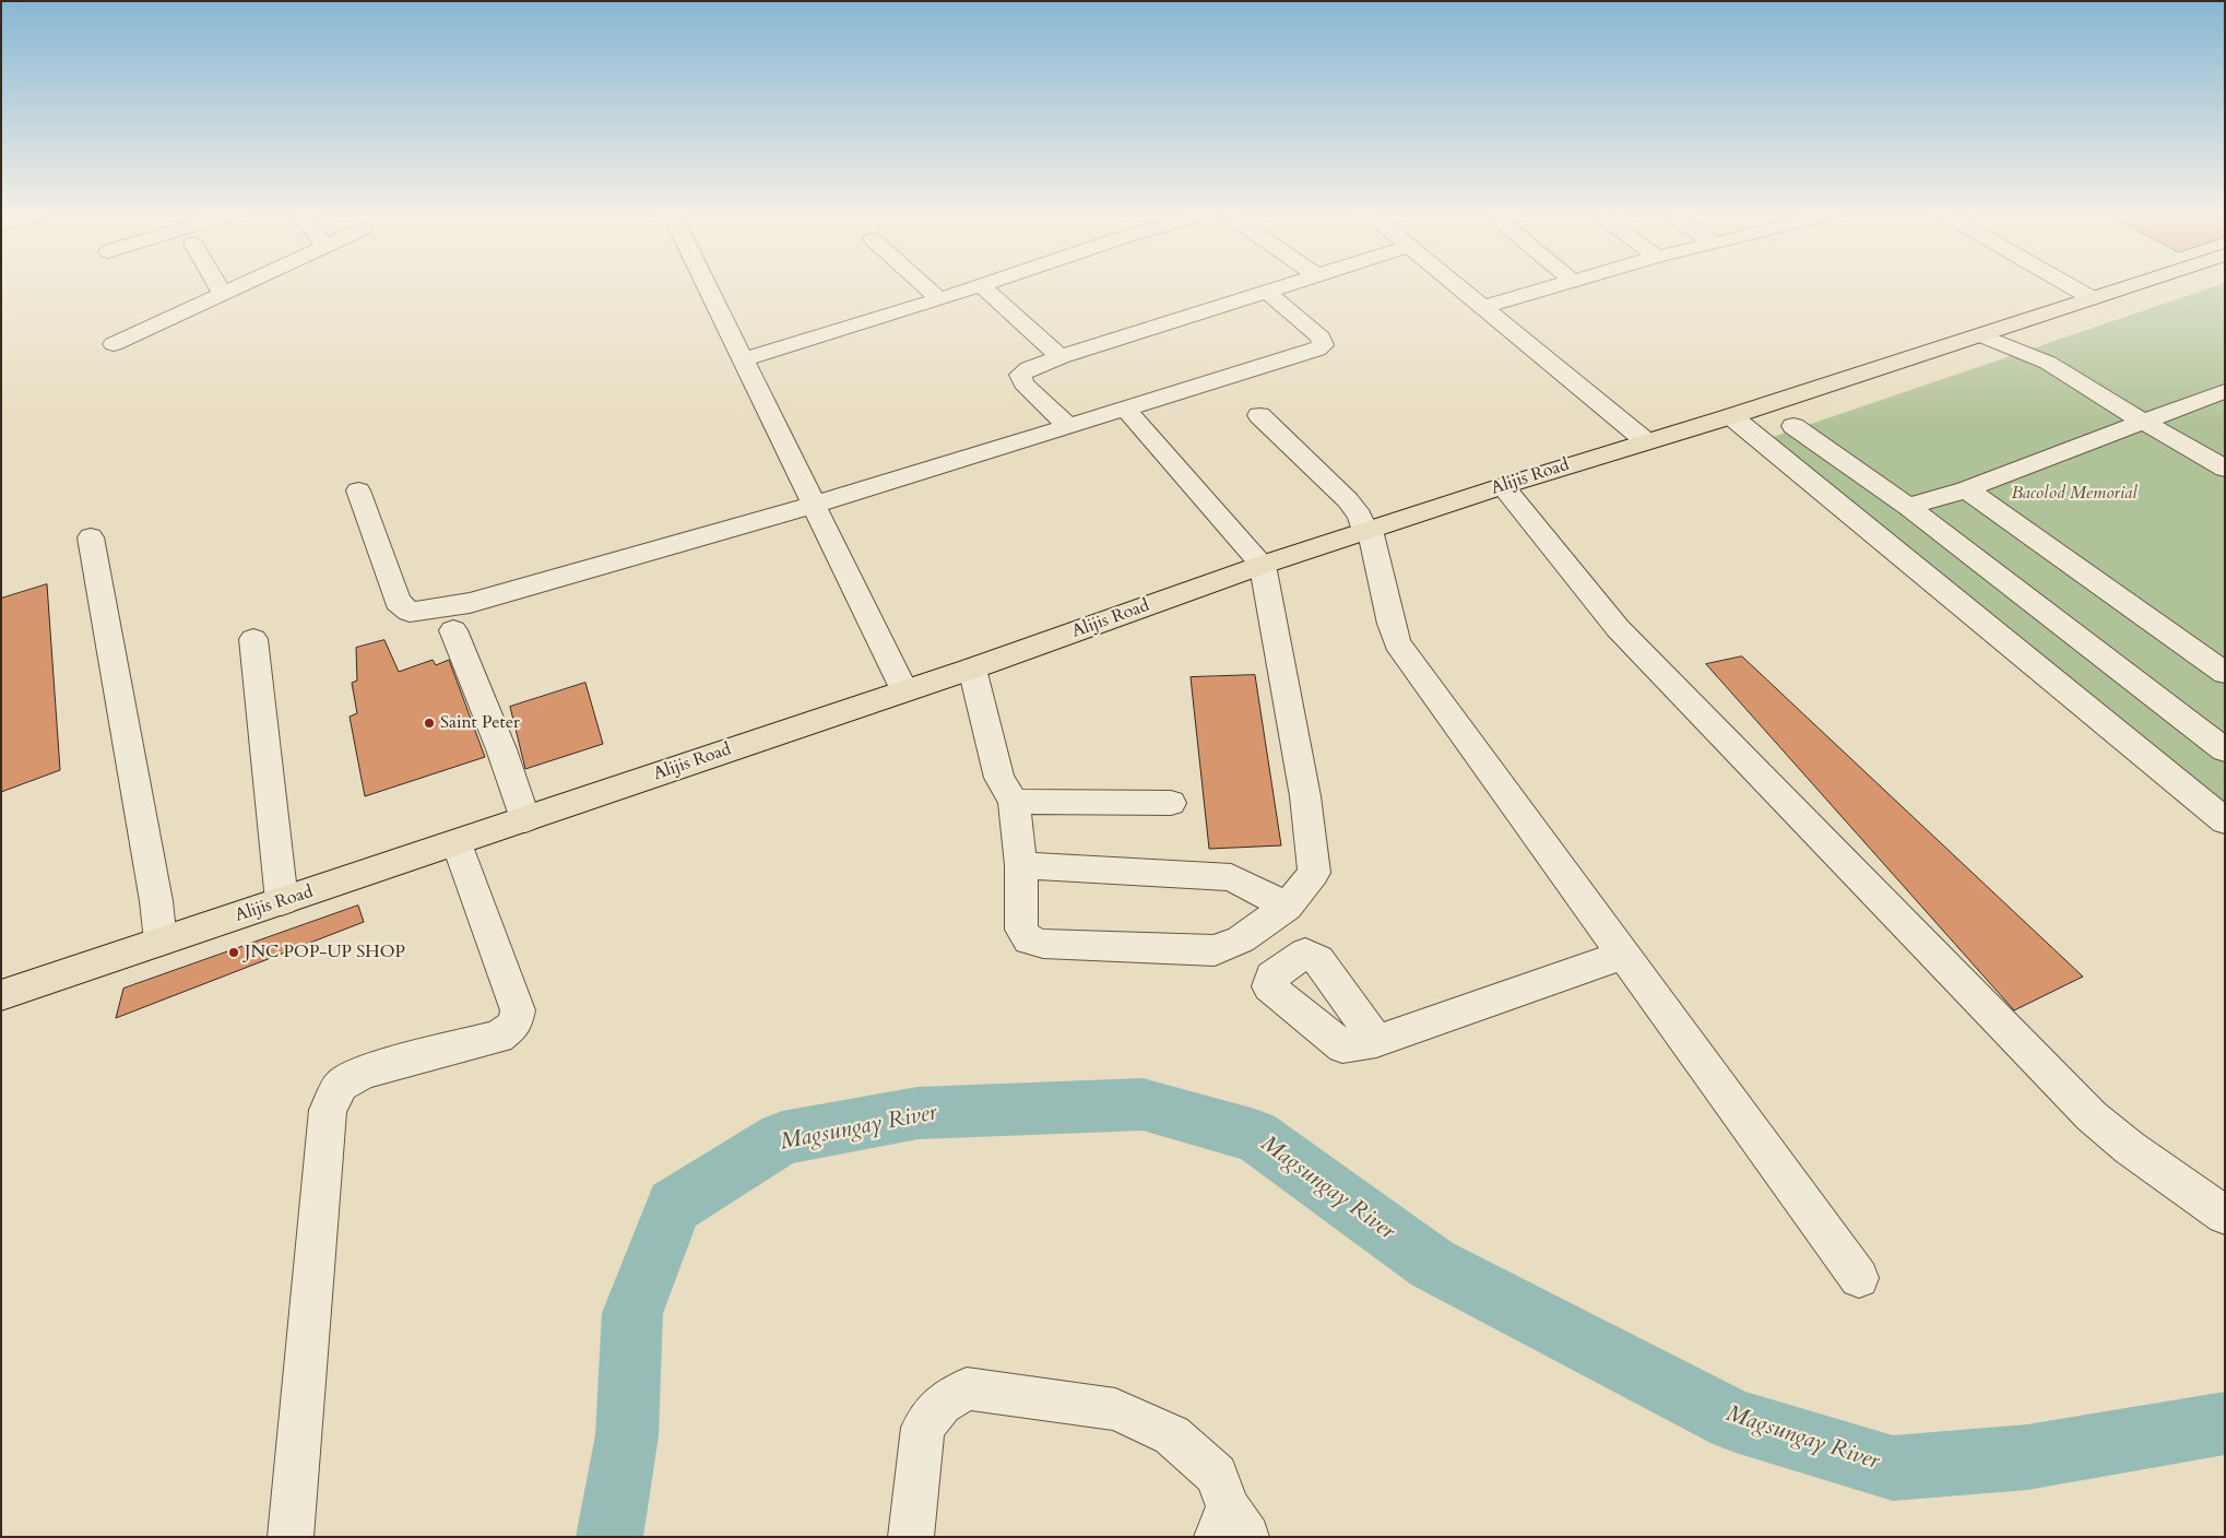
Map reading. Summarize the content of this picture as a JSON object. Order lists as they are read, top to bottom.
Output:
{
  "streets": {
    "main road": ["Alijis Road"]
  },
  "water": ["Magsungay River"],
  "parks": ["Bacolod Memorial"],
  "places": ["Saint Peter", "JNC POP-UP SHOP"]
}
